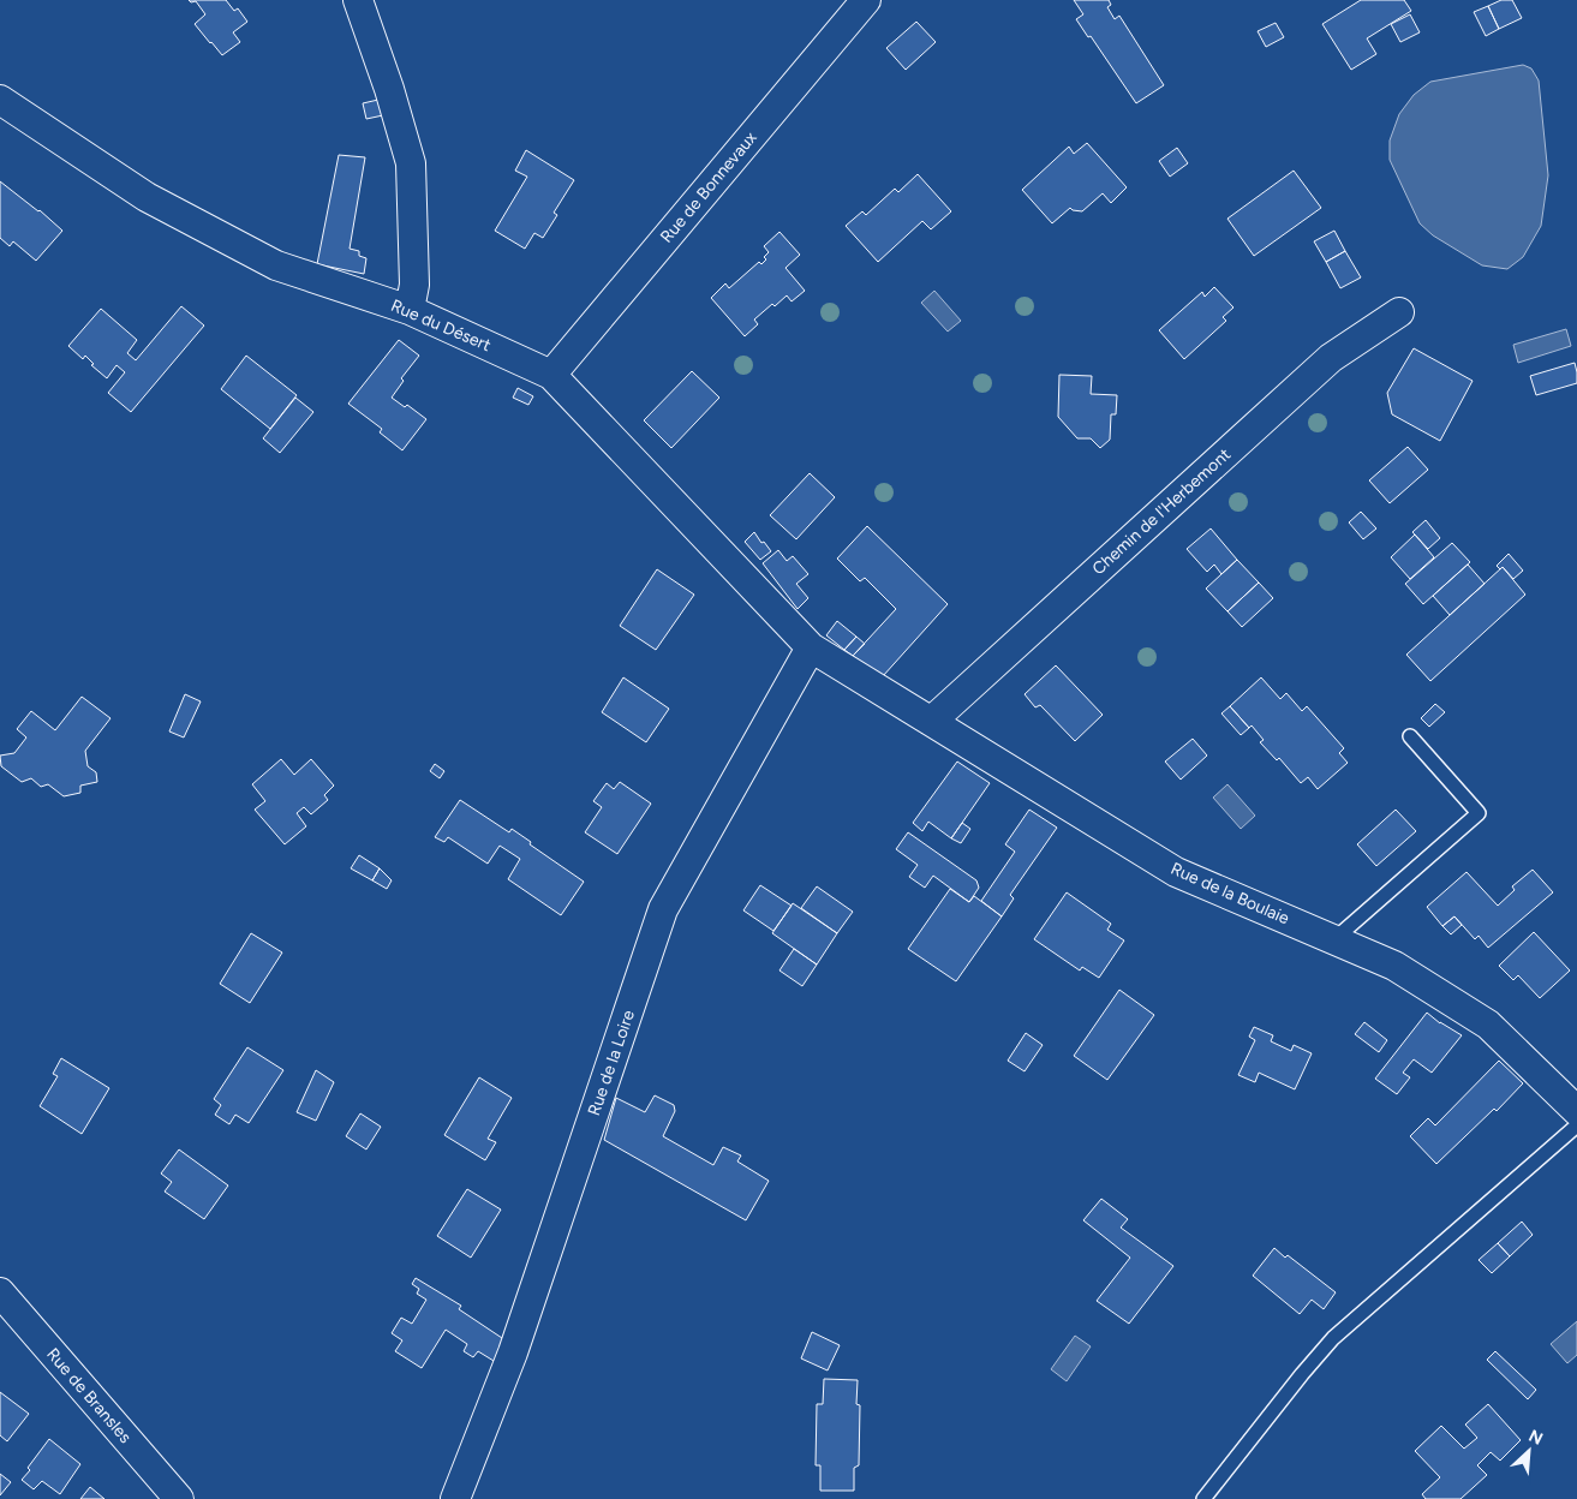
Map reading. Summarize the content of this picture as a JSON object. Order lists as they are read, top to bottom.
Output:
{
  "streets": {
    "street": [
      "Rue de Bonnevaux",
      "Rue du Désert",
      "Chemin de l'Herbemont",
      "Rue de la Boulaie",
      "Rue de la Loire",
      "Rue de Bransles"
    ]
  },
  "crossings": [
    ["Rue de Bonnevaux", "Rue du Désert"],
    ["Rue du Désert", "Rue de la Boulaie"],
    ["Rue du Désert", "Rue de la Loire"],
    ["Chemin de l'Herbemont", "Rue de la Boulaie"],
    ["Rue de la Boulaie", "Rue de la Loire"]
  ],
  "north": "top right"
}
